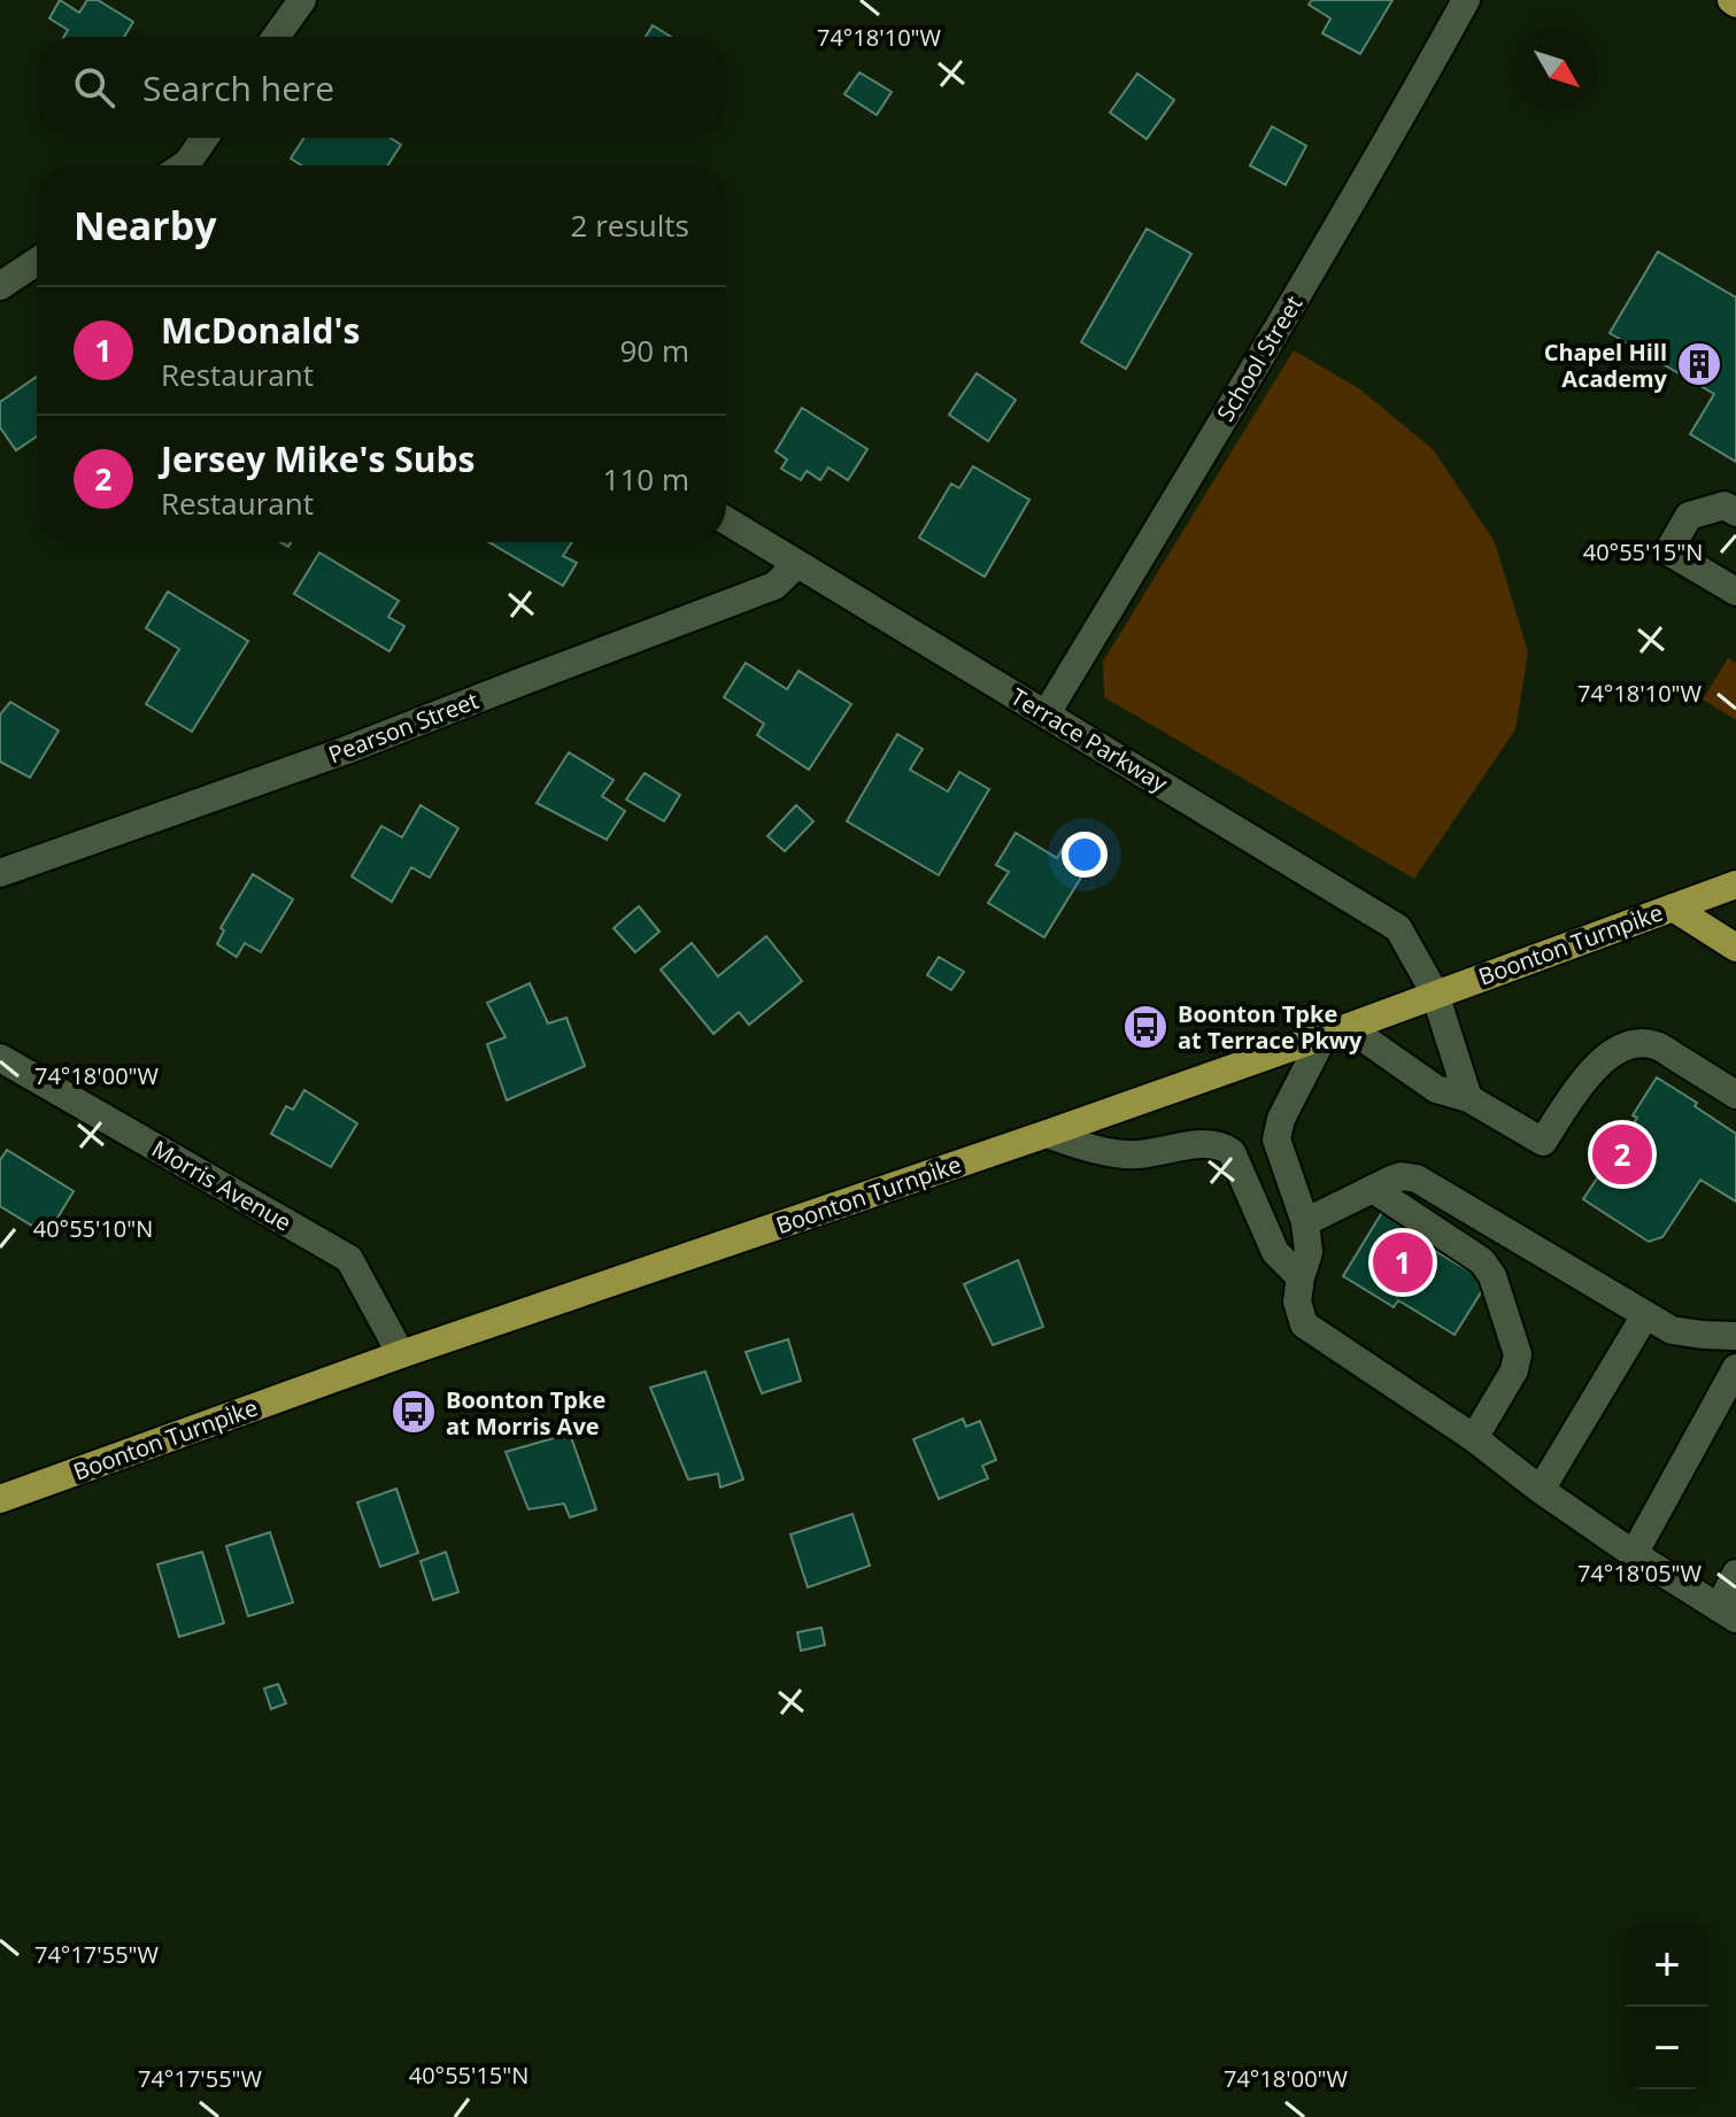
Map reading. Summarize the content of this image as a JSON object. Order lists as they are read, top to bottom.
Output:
{
  "streets": {
    "main road": ["Boonton Turnpike"],
    "street": [
      "School Street",
      "Pearson Street",
      "Terrace Parkway",
      "Morris Avenue"
    ]
  },
  "crossings": [
    ["School Street", "Terrace Parkway"],
    ["Pearson Street", "Terrace Parkway"],
    ["Terrace Parkway", "Boonton Turnpike"],
    ["Boonton Turnpike", "Morris Avenue"]
  ],
  "places": {
    "building": ["Chapel Hill Academy"],
    "bus stop": ["Boonton Tpke at Terrace Pkwy", "Boonton Tpke at Morris Ave"]
  },
  "north": "bottom right",
  "page": {
    "search": "Search here",
    "heading": ["Nearby", "2 results"],
    "list": [
      {
        "mark": "1",
        "name": "McDonald's",
        "note": "Restaurant",
        "value": "90 m"
      },
      {
        "mark": "2",
        "name": "Jersey Mike's Subs",
        "note": "Restaurant",
        "value": "110 m"
      }
    ],
    "pins": ["2", "1"],
    "map_buttons": ["+", "−"]
  },
  "coordinates": [
    "74°18'10\"W",
    "40°55'15\"N",
    "74°18'00\"W",
    "40°55'10\"N",
    "74°18'05\"W",
    "74°17'55\"W"
  ]
}
